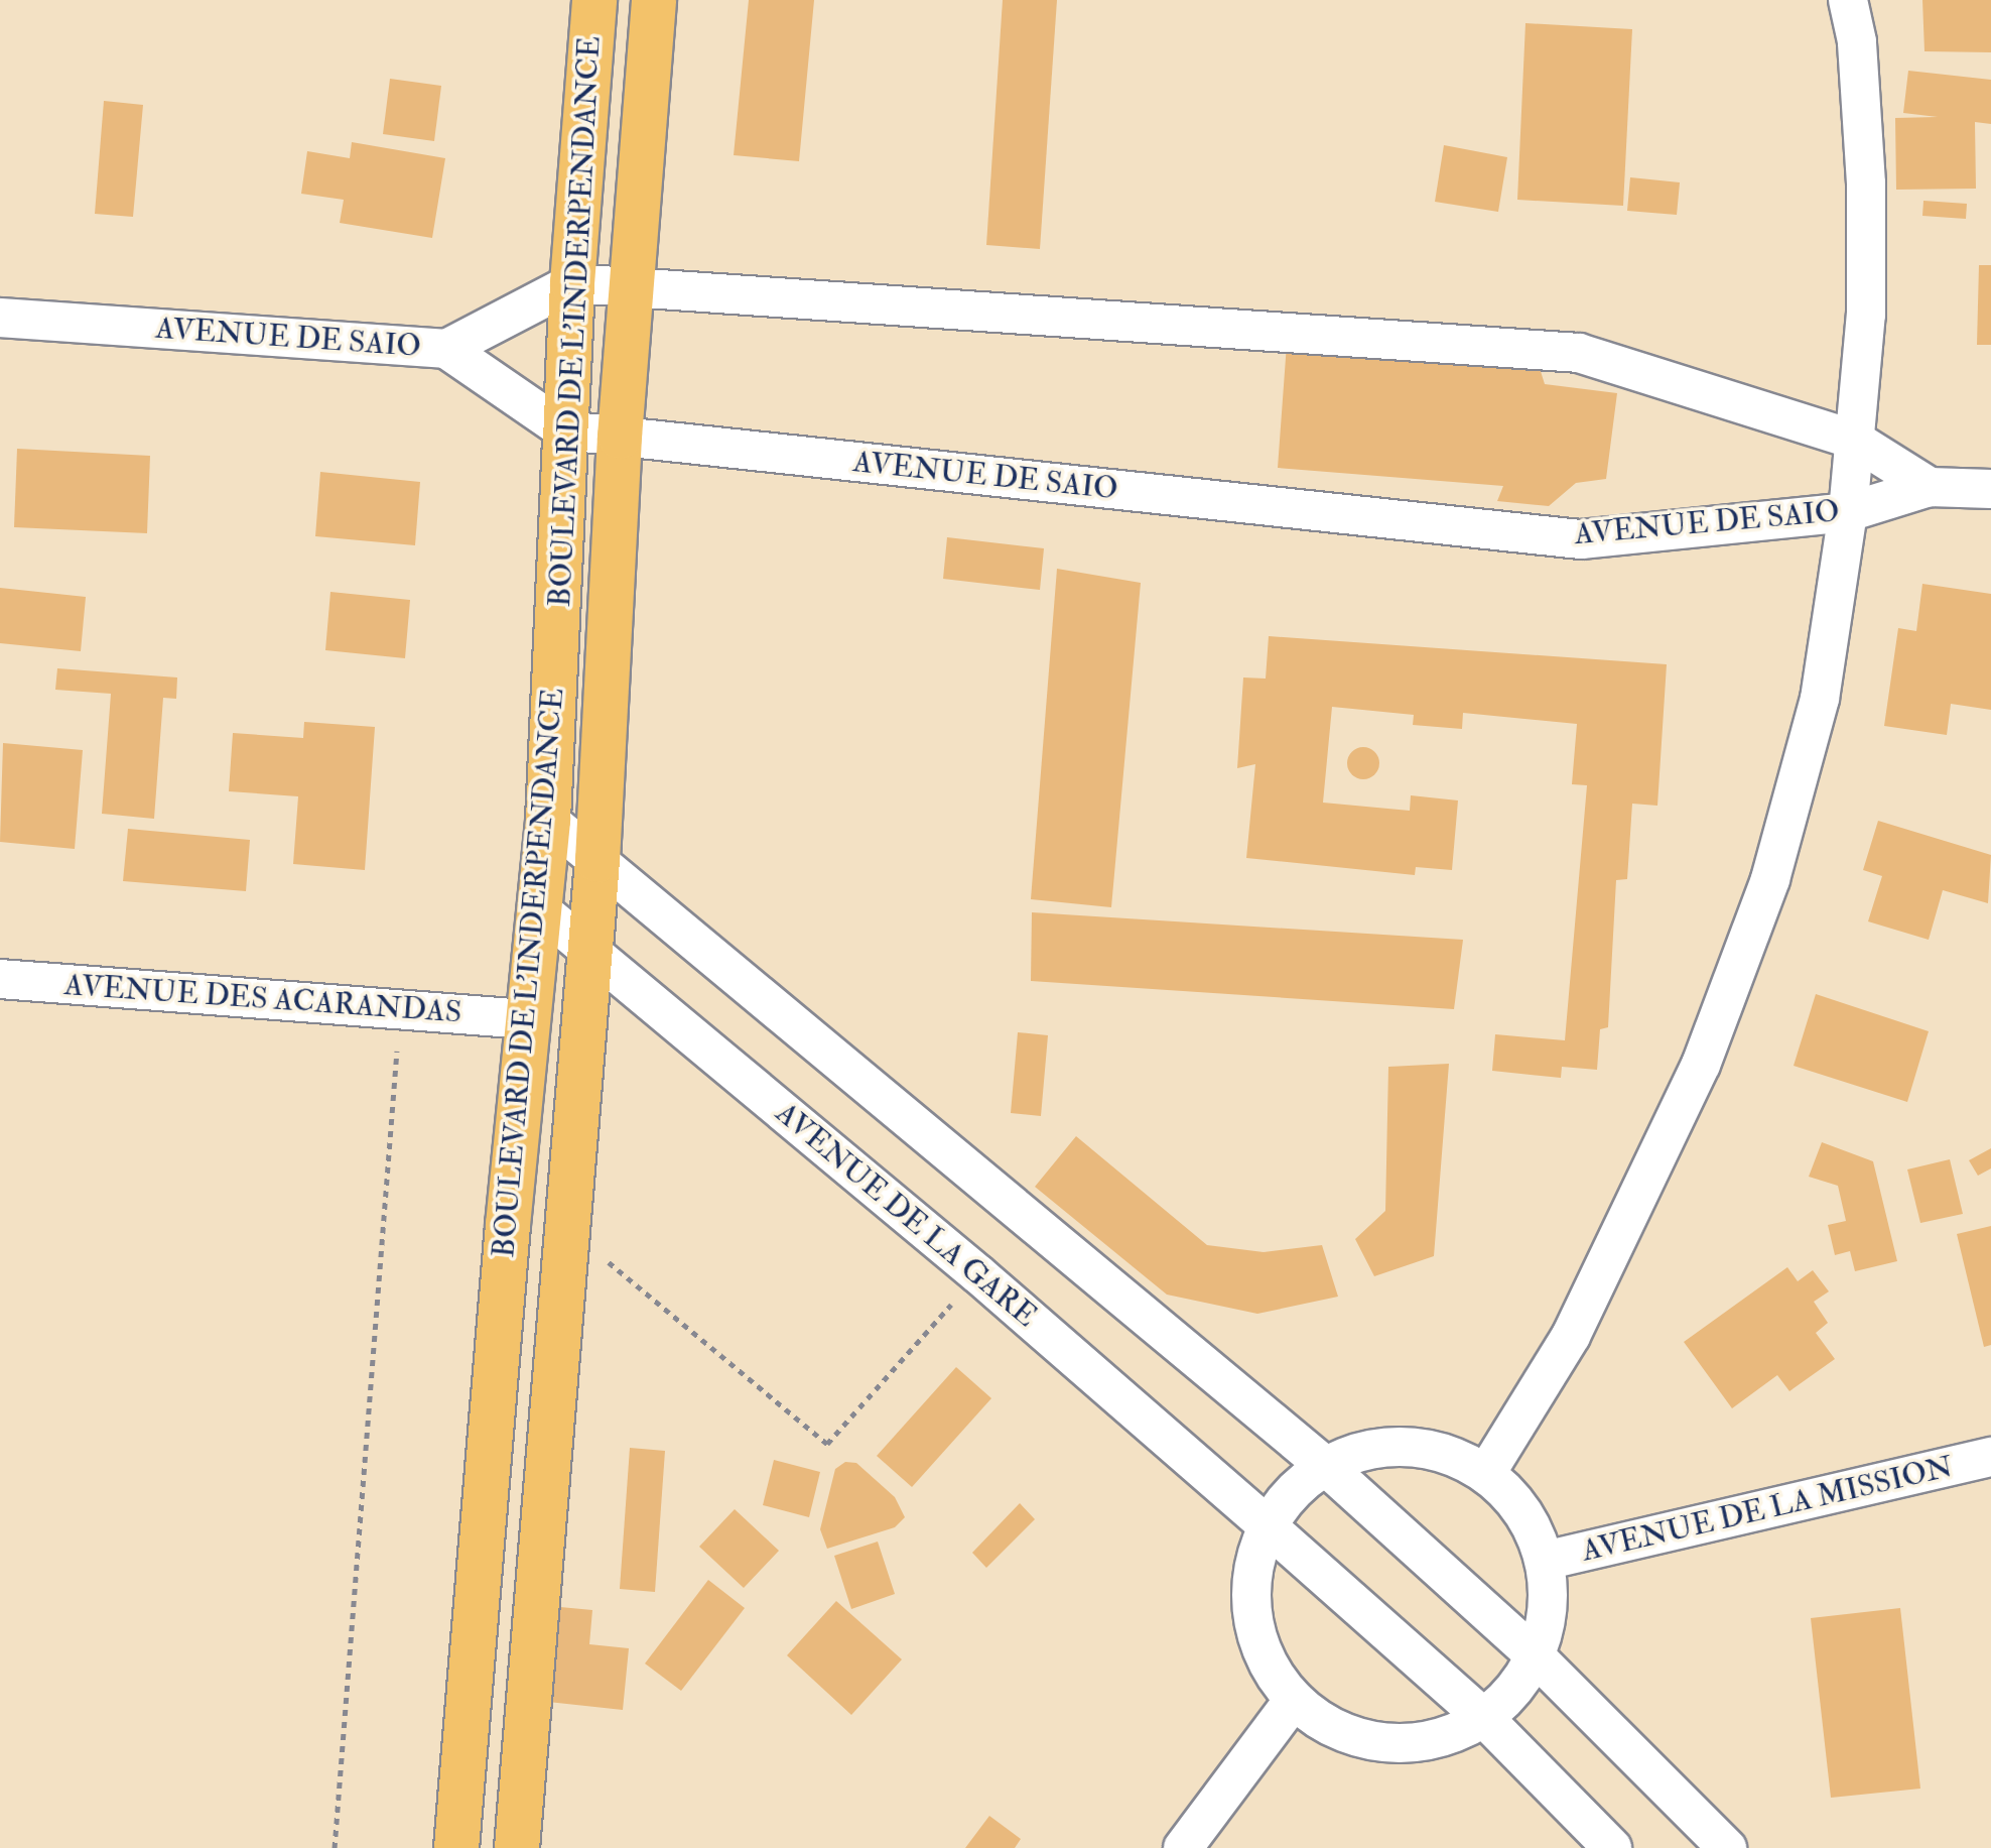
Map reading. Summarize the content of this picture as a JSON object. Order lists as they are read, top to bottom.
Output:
{
  "streets": {
    "highway": ["BOULEVARD DE L'INDERPENDANCE"],
    "street": [
      "AVENUE DE SAIO",
      "AVENUE DES ACARANDAS",
      "AVENUE DE LA GARE",
      "AVENUE DE LA MISSION"
    ]
  },
  "crossings": [
    ["BOULEVARD DE L'INDERPENDANCE", "AVENUE DE SAIO"],
    ["BOULEVARD DE L'INDERPENDANCE", "AVENUE DES ACARANDAS"],
    ["BOULEVARD DE L'INDERPENDANCE", "AVENUE DE LA GARE"]
  ]
}
